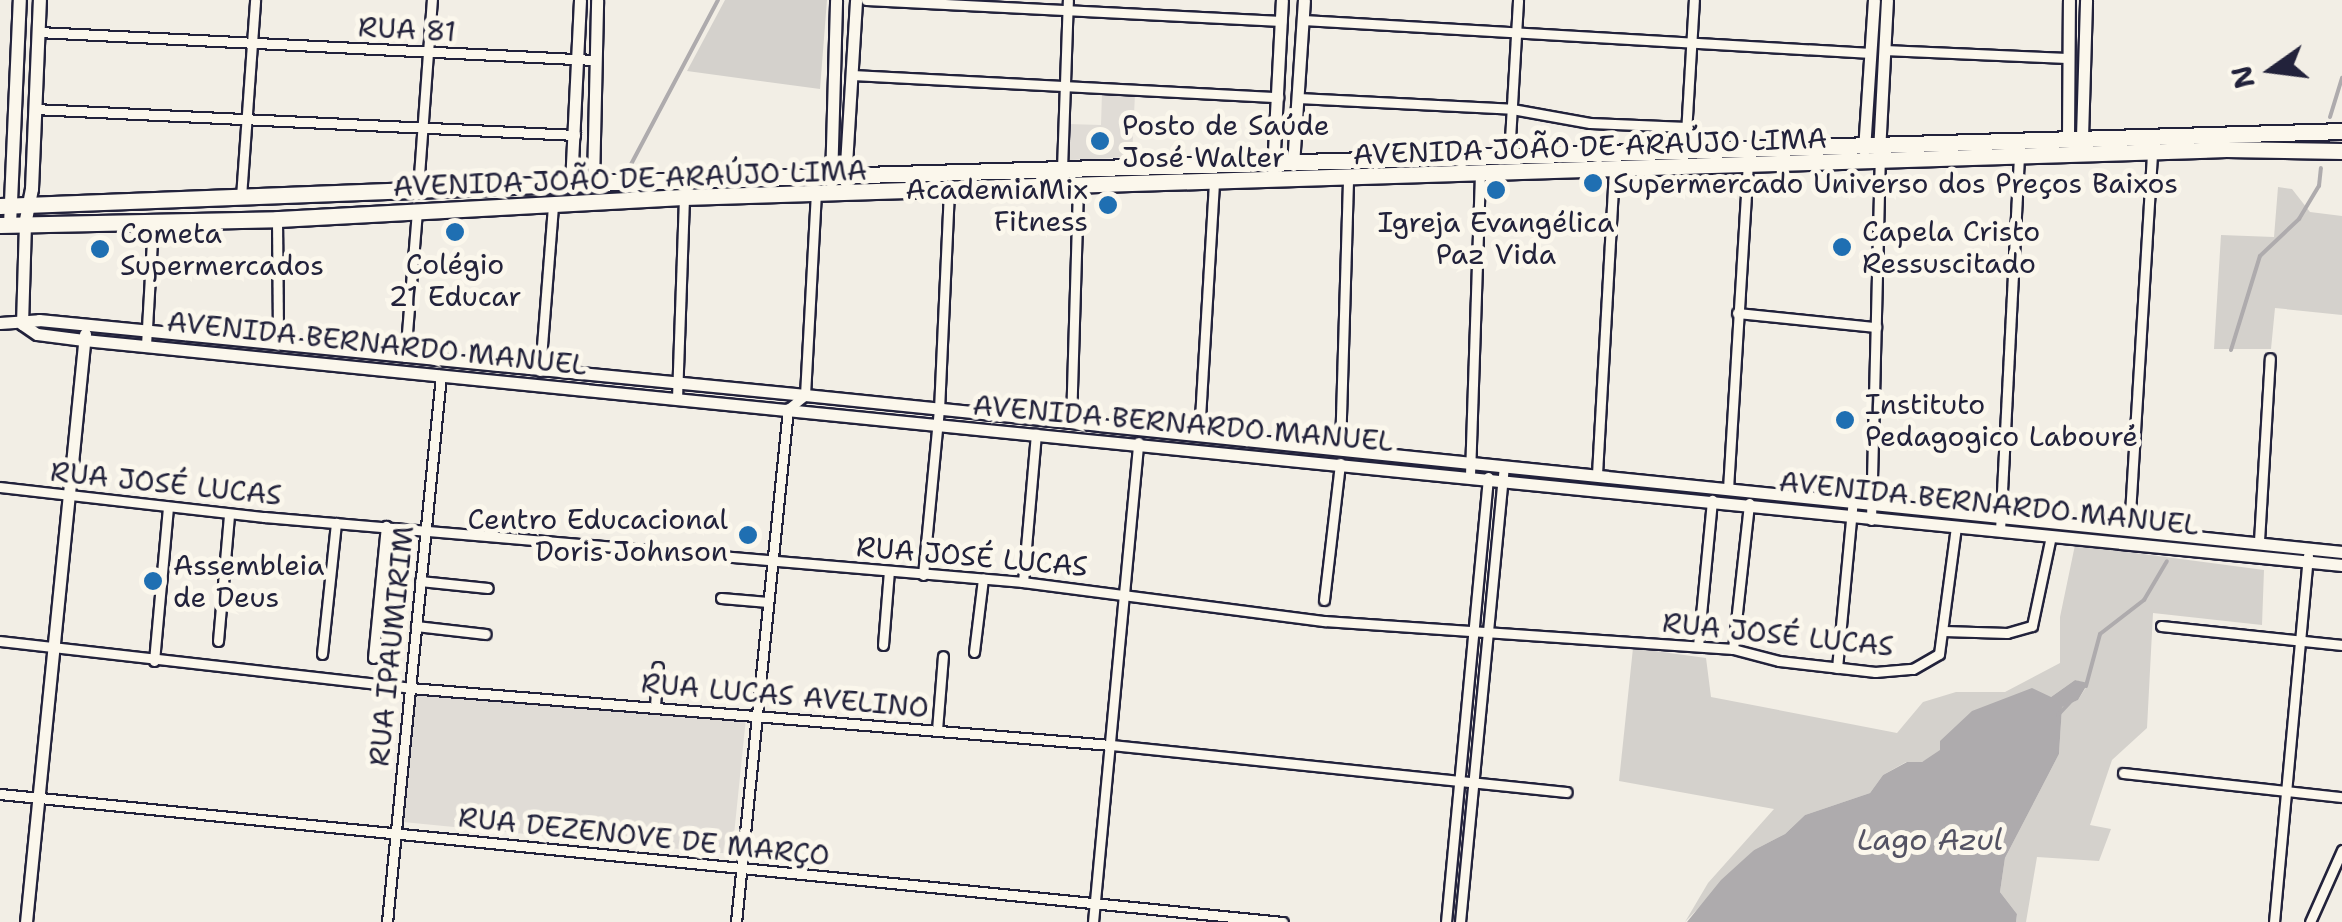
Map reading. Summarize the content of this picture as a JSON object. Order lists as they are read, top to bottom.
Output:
{
  "streets": {
    "main road": ["AVENIDA JOÃO DE ARAÚJO LIMA"],
    "street": [
      "RUA 81",
      "AVENIDA BERNARDO MANUEL",
      "RUA JOSÉ LUCAS",
      "RUA IPAUMIRIM",
      "RUA LUCAS AVELINO",
      "RUA DEZENOVE DE MARÇO"
    ]
  },
  "crossings": [
    ["AVENIDA BERNARDO MANUEL", "RUA IPAUMIRIM"],
    ["RUA JOSÉ LUCAS", "RUA IPAUMIRIM"],
    ["RUA IPAUMIRIM", "RUA LUCAS AVELINO"],
    ["RUA IPAUMIRIM", "RUA DEZENOVE DE MARÇO"]
  ],
  "water": ["Lago Azul"],
  "places": [
    "Posto de Saúde José Walter",
    "Supermercado Universo dos Preços Baixos",
    "Igreja Evangélica Paz Vida",
    "AcademiaMix Fitness",
    "Colégio 21 Educar",
    "Capela Cristo Ressuscitado",
    "Cometa Supermercados",
    "Instituto Pedagogico Labouré",
    "Centro Educacional Doris Johnson",
    "Assembleia de Deus"
  ],
  "north": "left"
}
